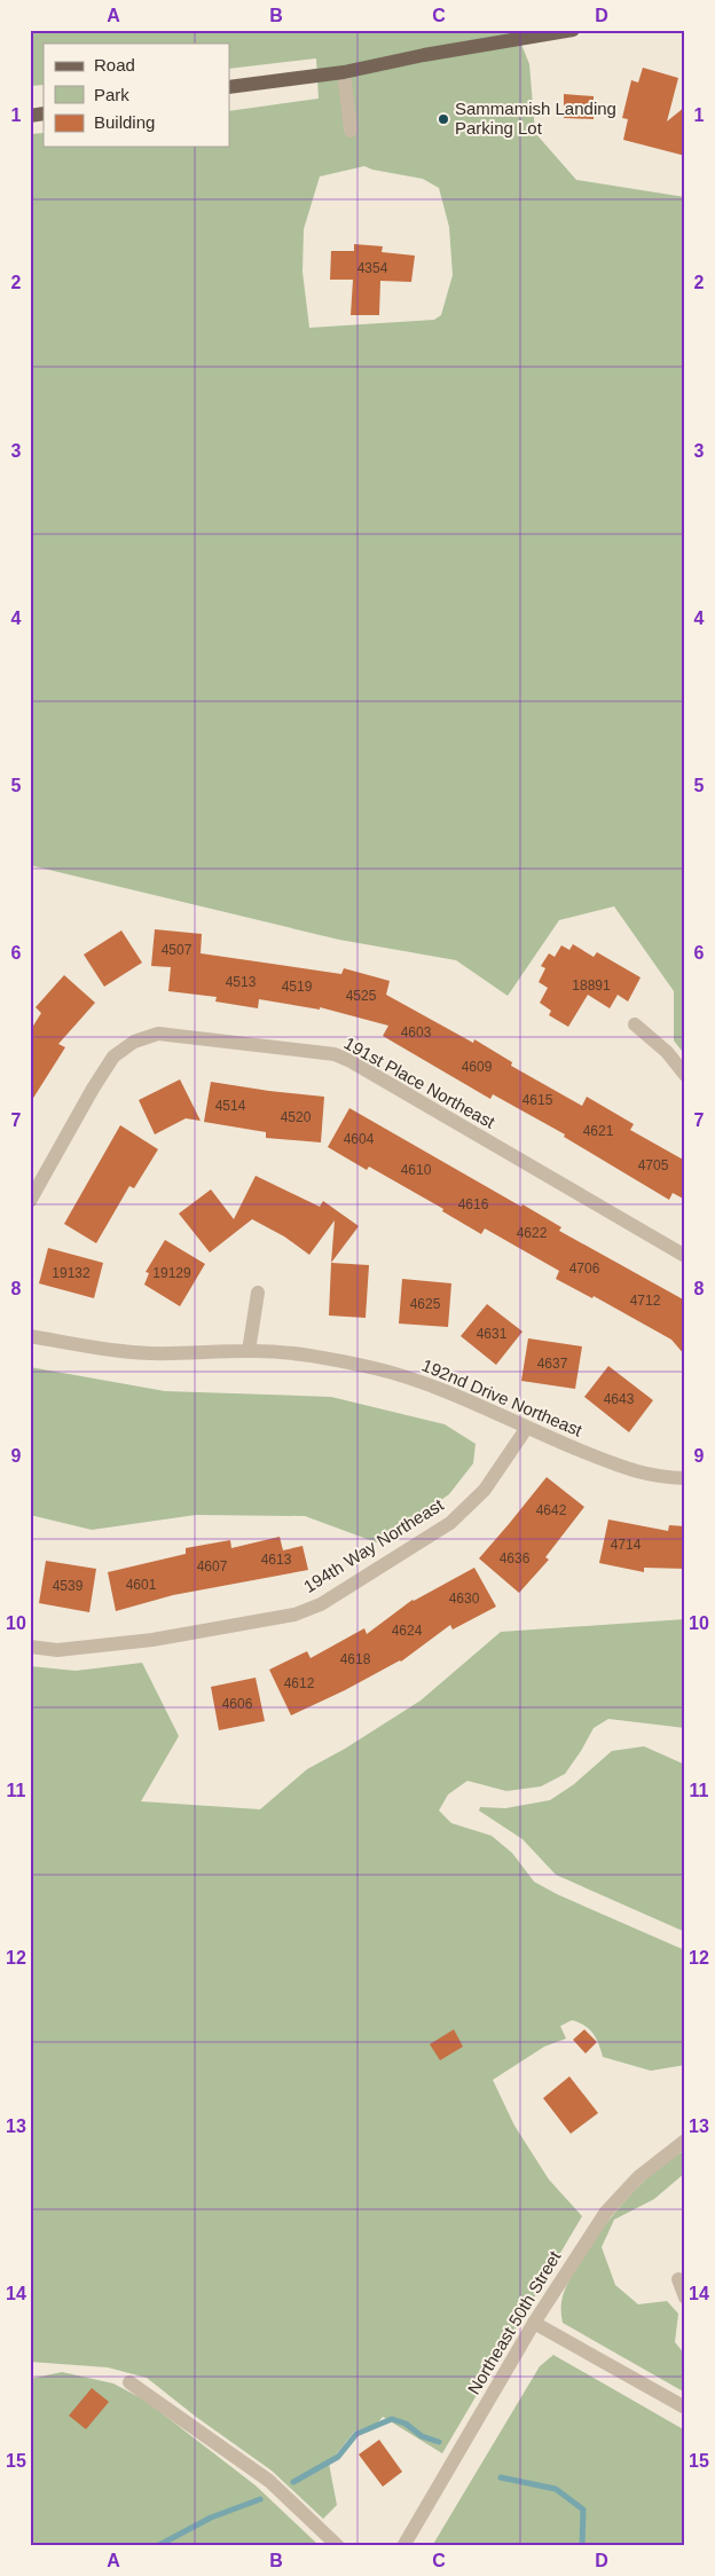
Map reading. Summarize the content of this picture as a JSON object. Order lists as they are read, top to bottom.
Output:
{
  "streets": {
    "street": [
      "191st Place Northeast",
      "192nd Drive Northeast",
      "194th Way Northeast",
      "Northeast 50th Street"
    ]
  },
  "crossings": [
    ["192nd Drive Northeast", "194th Way Northeast"]
  ],
  "places": ["Sammamish Landing Parking Lot"],
  "house_numbers": [
    "4354",
    "4507",
    "4513",
    "18891",
    "4519",
    "4525",
    "4603",
    "4609",
    "4615",
    "4514",
    "4520",
    "4621",
    "4604",
    "4705",
    "4610",
    "4616",
    "4622",
    "4706",
    "19132",
    "19129",
    "4712",
    "4625",
    "4631",
    "4637",
    "4643",
    "4642",
    "4714",
    "4636",
    "4613",
    "4607",
    "4601",
    "4539",
    "4630",
    "4624",
    "4618",
    "4612",
    "4606"
  ],
  "legend": ["Road", "Park", "Building"],
  "grid": {
    "columns": [
      "A",
      "B",
      "C",
      "D"
    ],
    "rows": [
      "1",
      "2",
      "3",
      "4",
      "5",
      "6",
      "7",
      "8",
      "9",
      "10",
      "11",
      "12",
      "13",
      "14",
      "15"
    ]
  }
}
